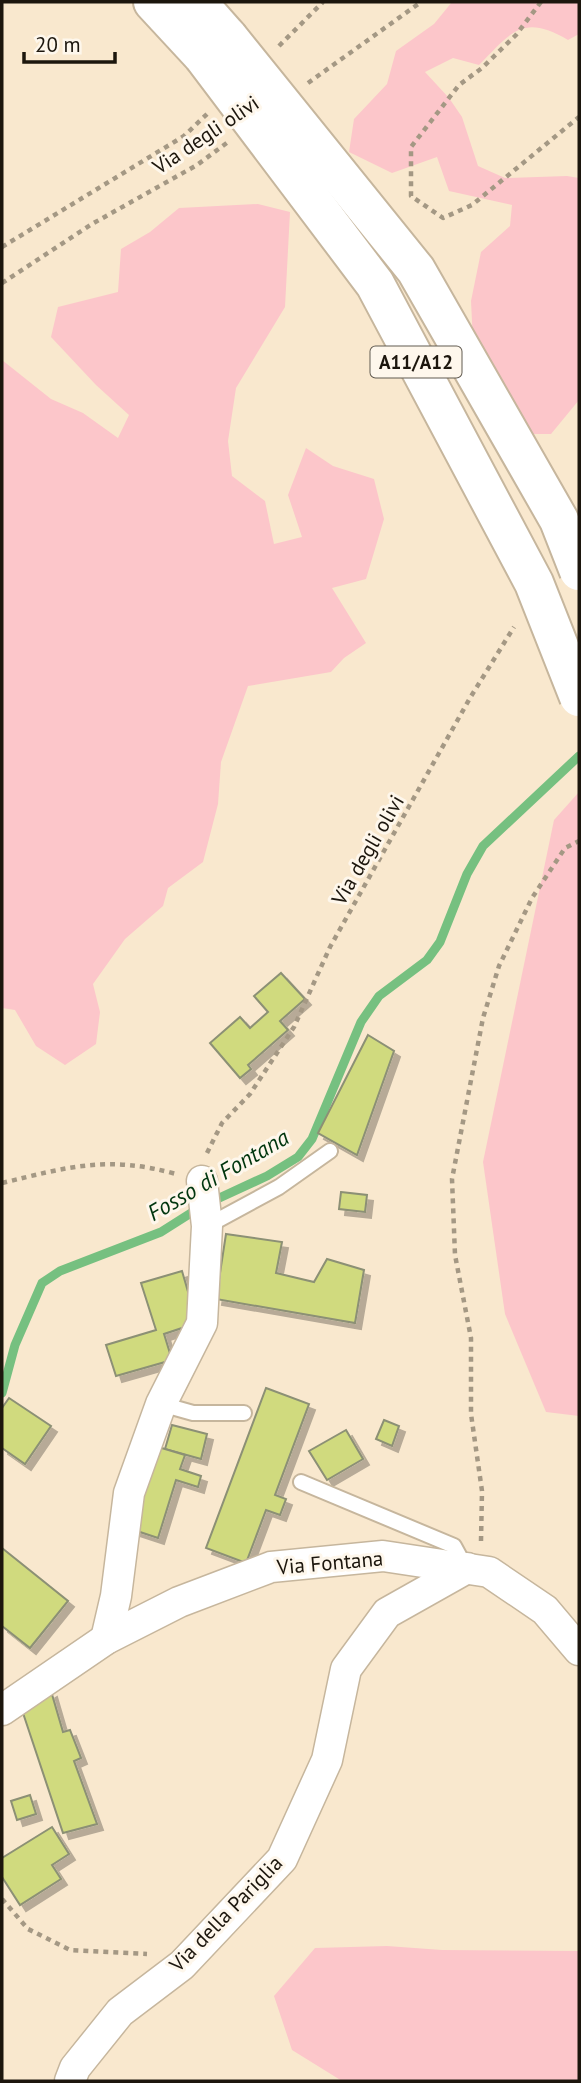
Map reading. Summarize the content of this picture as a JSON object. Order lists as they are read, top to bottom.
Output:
{
  "streets": {
    "highway": ["A11/A12"],
    "street": ["Via Fontana", "Via della Pariglia"],
    "path": ["Via degli olivi"]
  },
  "crossings": [
    ["Via Fontana", "Via della Pariglia"]
  ],
  "water": ["Fosso di Fontana"],
  "scale_bar": "20 m"
}
